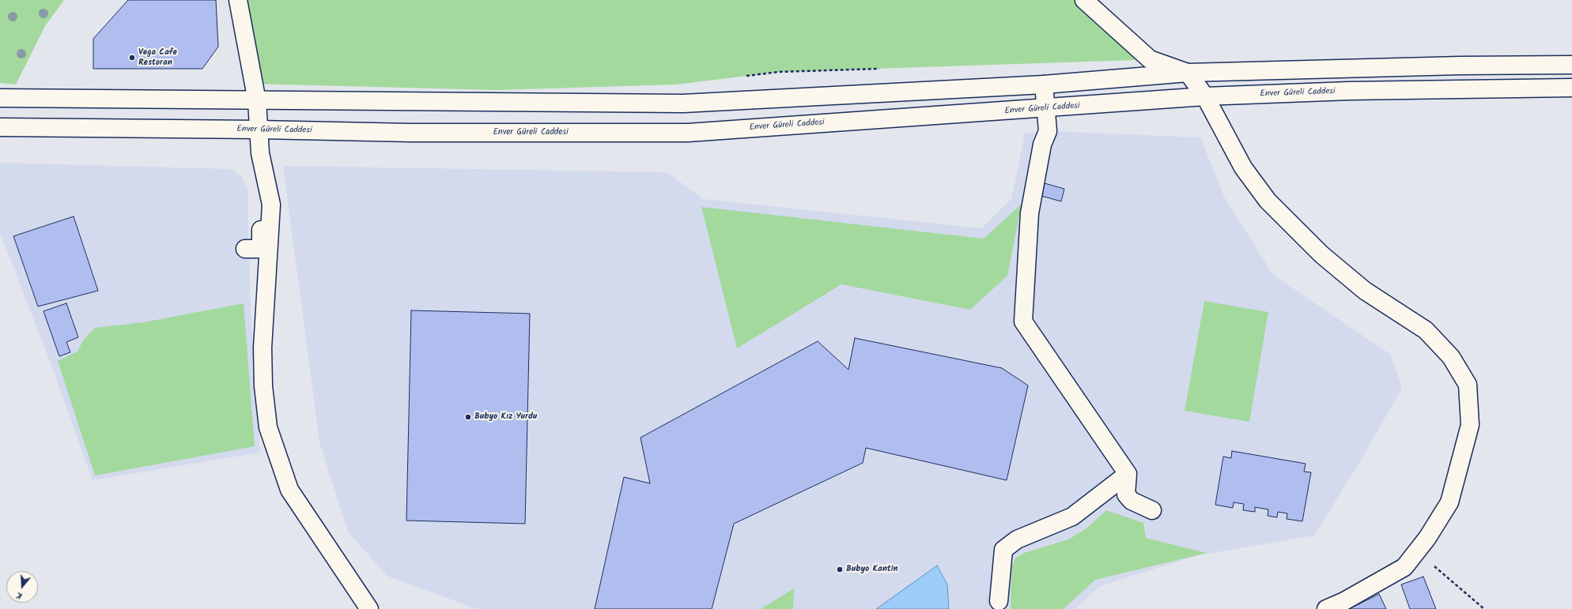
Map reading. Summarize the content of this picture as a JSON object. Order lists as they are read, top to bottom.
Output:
{
  "streets": {
    "main road": ["Enver Güreli Caddesi"]
  },
  "places": ["Vega Cafe Restoran", "Bubyo Kız Yurdu", "Bubyo Kantin"],
  "north": "bottom"
}
